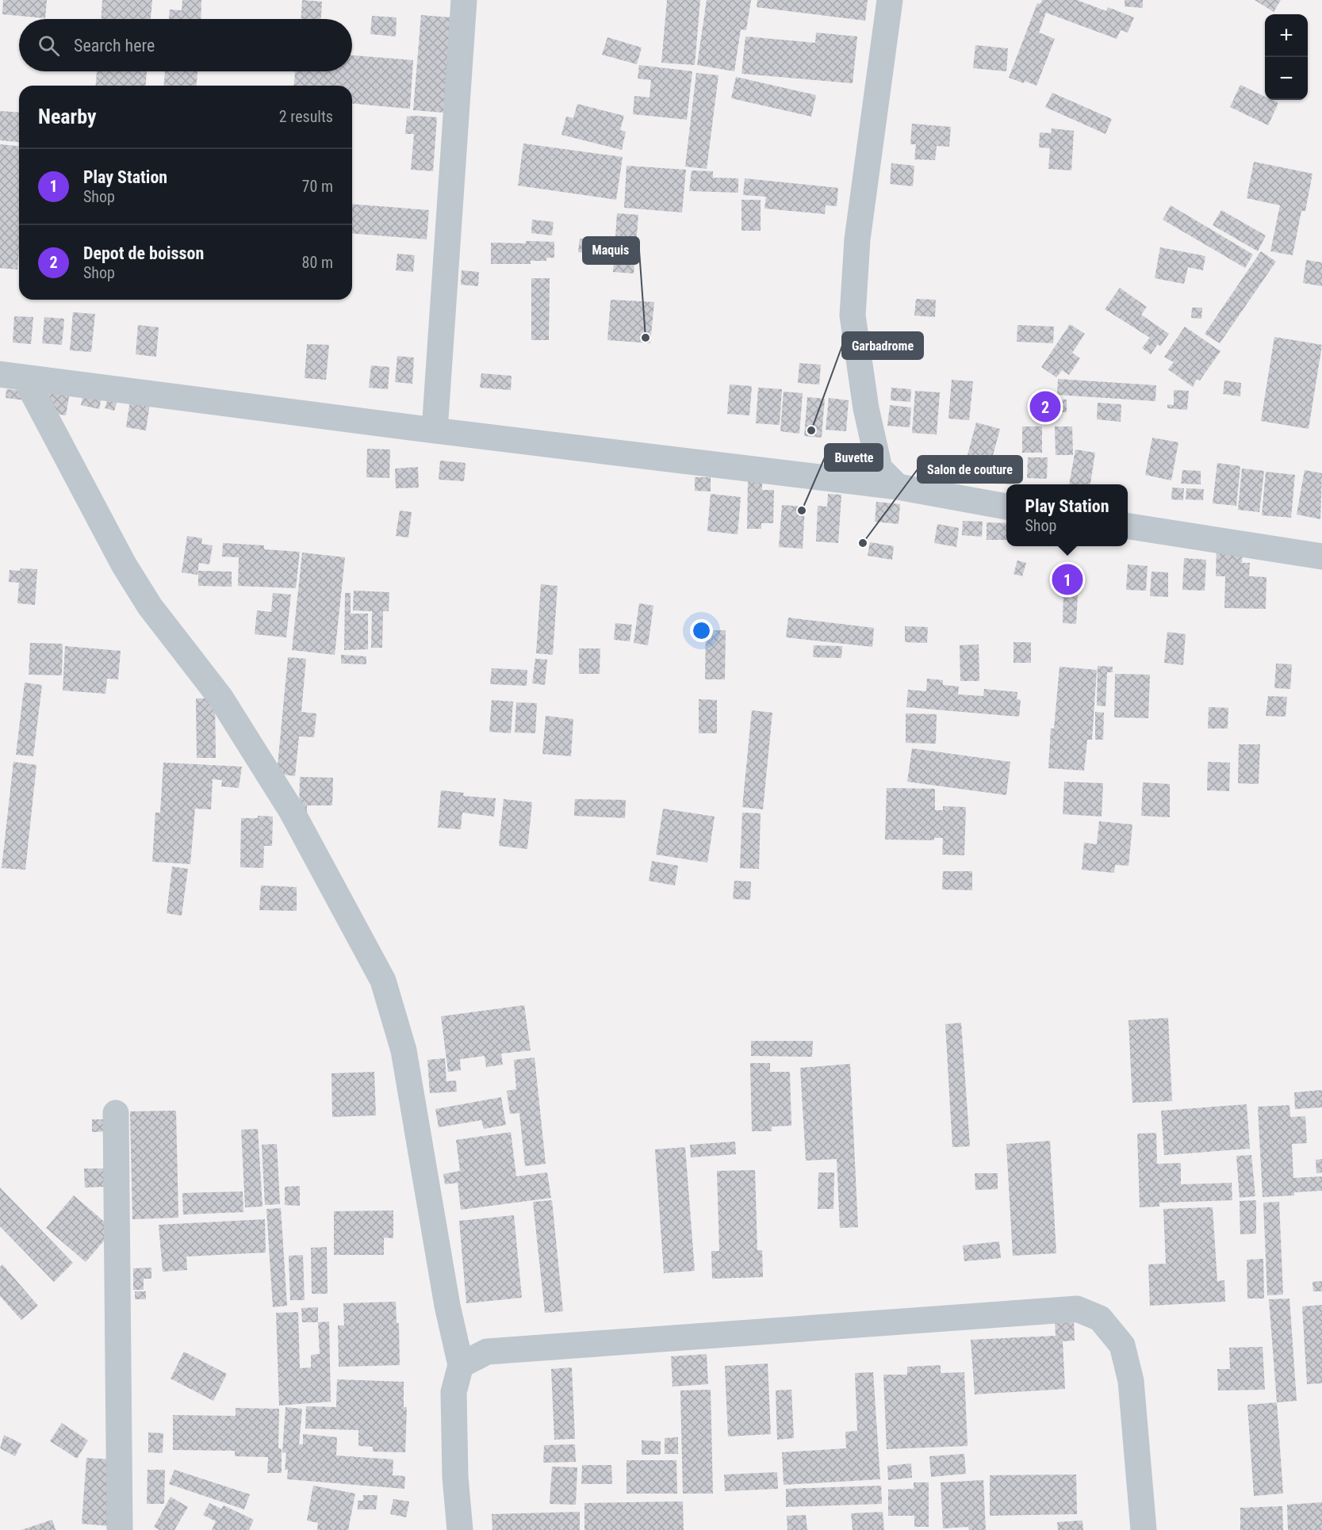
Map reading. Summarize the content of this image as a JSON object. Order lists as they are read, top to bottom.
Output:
{
  "places": [
    "Maquis",
    "Garbadrome",
    "Buvette",
    "Salon de couture"
  ],
  "page": {
    "map_buttons": ["+", "−"],
    "search": "Search here",
    "heading": ["Nearby", "2 results"],
    "list": [
      {
        "mark": "1",
        "name": "Play Station",
        "note": "Shop",
        "value": "70 m"
      },
      {
        "mark": "2",
        "name": "Depot de boisson",
        "note": "Shop",
        "value": "80 m"
      }
    ],
    "pins": ["2", "1"],
    "popup": ["Play Station", "Shop"]
  }
}
